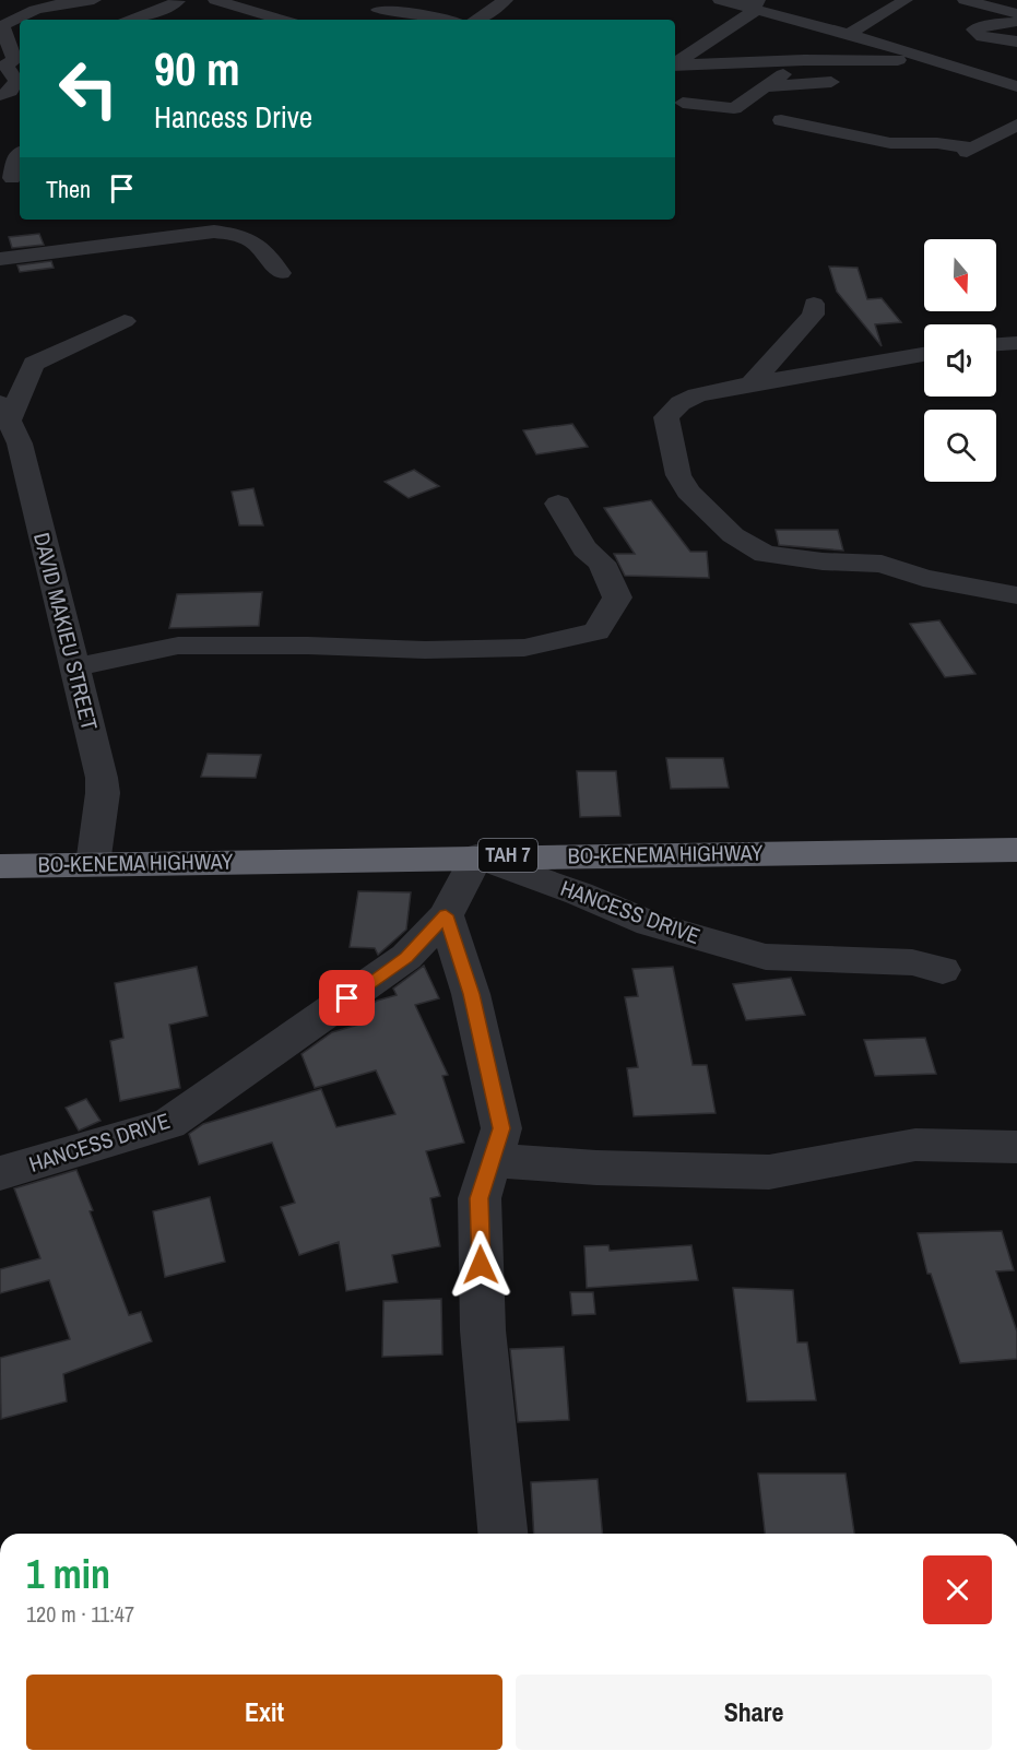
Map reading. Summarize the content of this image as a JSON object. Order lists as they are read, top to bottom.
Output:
{
  "streets": {
    "highway": ["BO-KENEMA HIGHWAY", "TAH 7"],
    "street": ["DAVID MAKIEU STREET", "HANCESS DRIVE"]
  },
  "crossings": [
    ["DAVID MAKIEU STREET", "BO-KENEMA HIGHWAY"],
    ["BO-KENEMA HIGHWAY", "HANCESS DRIVE"]
  ],
  "north": "bottom",
  "page": {
    "turn": ["90 m", "Hancess Drive"],
    "then": "Then",
    "heading": ["1 min", "120 m · 11:47"],
    "buttons": ["Exit", "Share"]
  }
}
